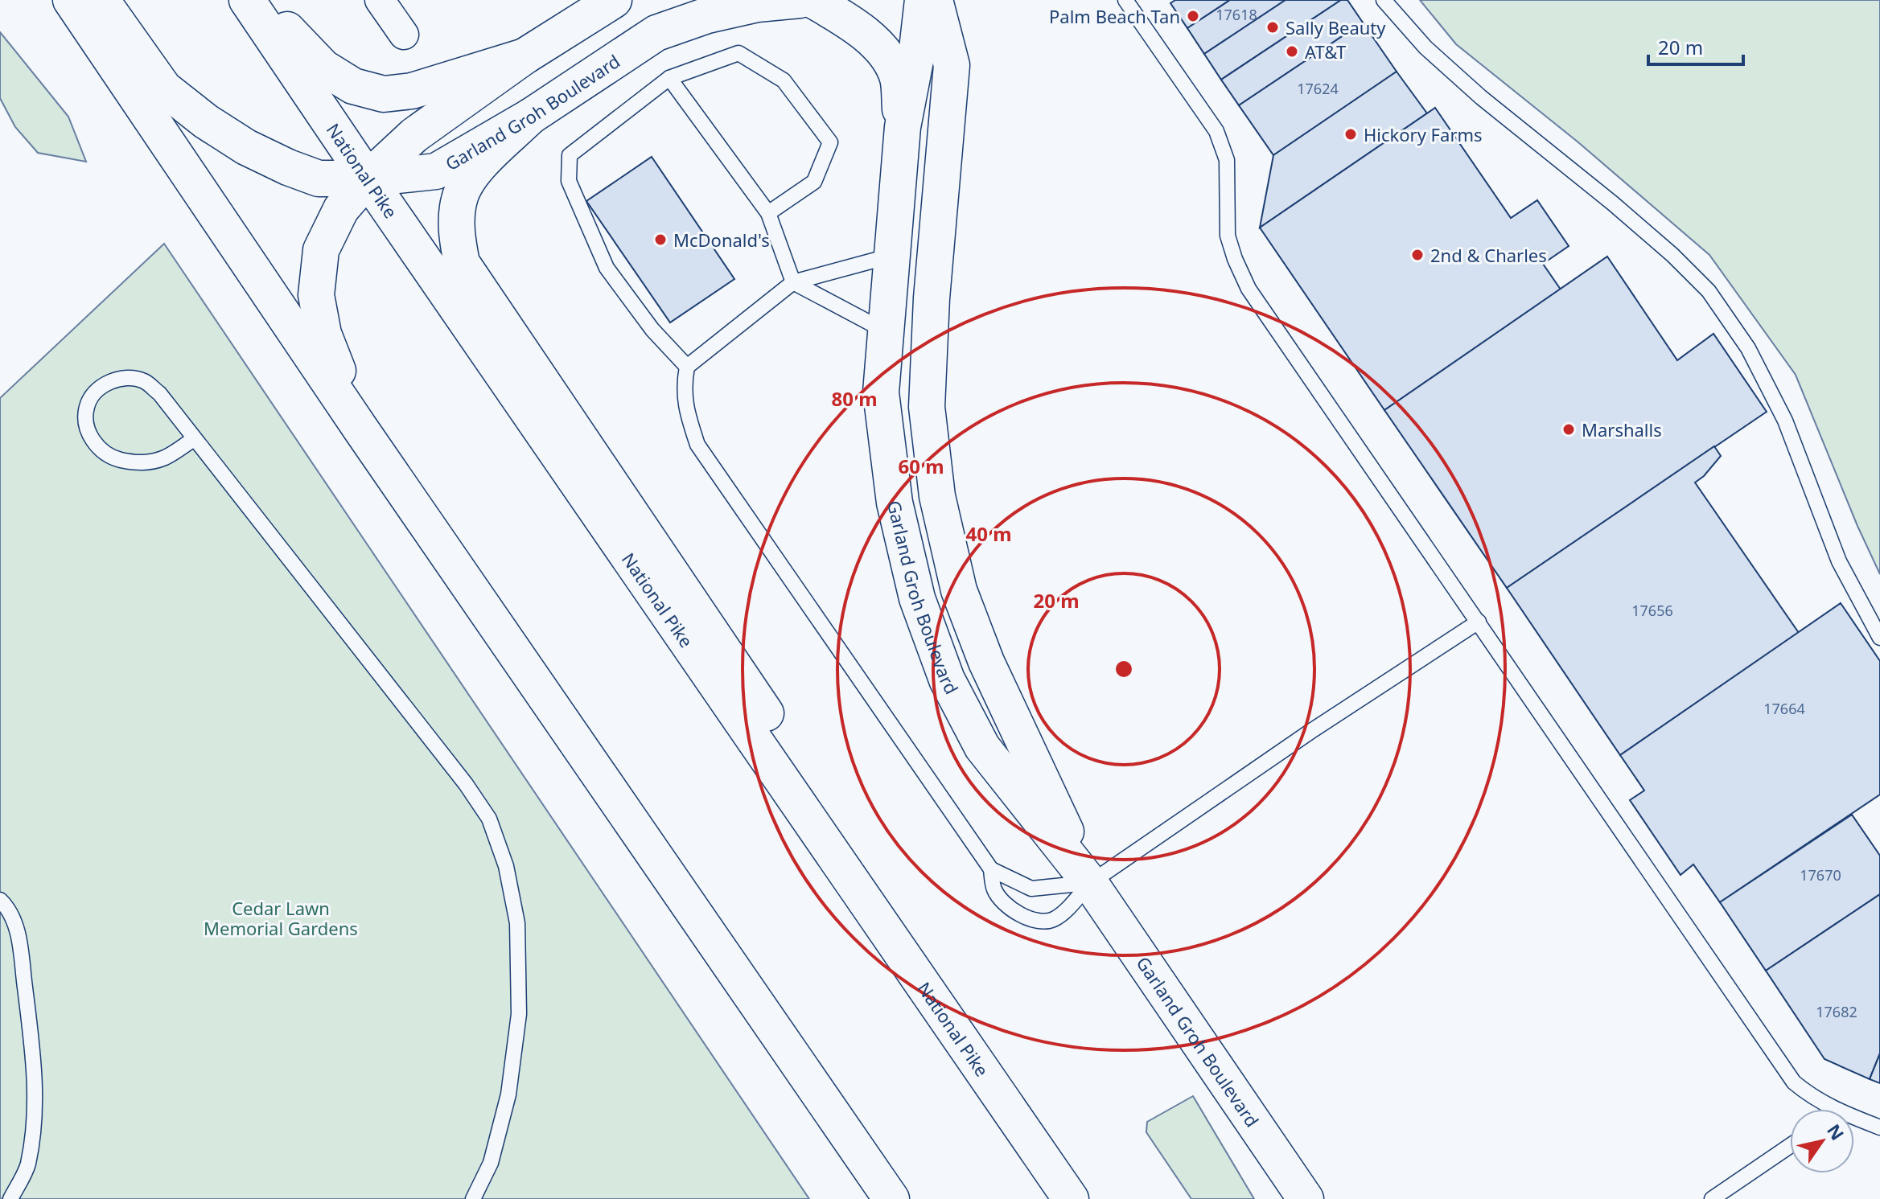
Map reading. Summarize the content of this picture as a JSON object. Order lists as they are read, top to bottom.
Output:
{
  "streets": {
    "main road": ["Garland Groh Boulevard", "National Pike"]
  },
  "crossings": [
    ["Garland Groh Boulevard", "National Pike"]
  ],
  "parks": ["Cedar Lawn Memorial Gardens"],
  "places": [
    "Palm Beach Tan",
    "Sally Beauty",
    "AT&T",
    "Hickory Farms",
    "McDonald's",
    "2nd & Charles",
    "Marshalls"
  ],
  "house_numbers": [
    "17618",
    "17624",
    "17656",
    "17664",
    "17670",
    "17682"
  ],
  "scale_bar": "20 m",
  "north": "top right",
  "rings": [
    "80 m",
    "60 m",
    "40 m",
    "20 m"
  ]
}
